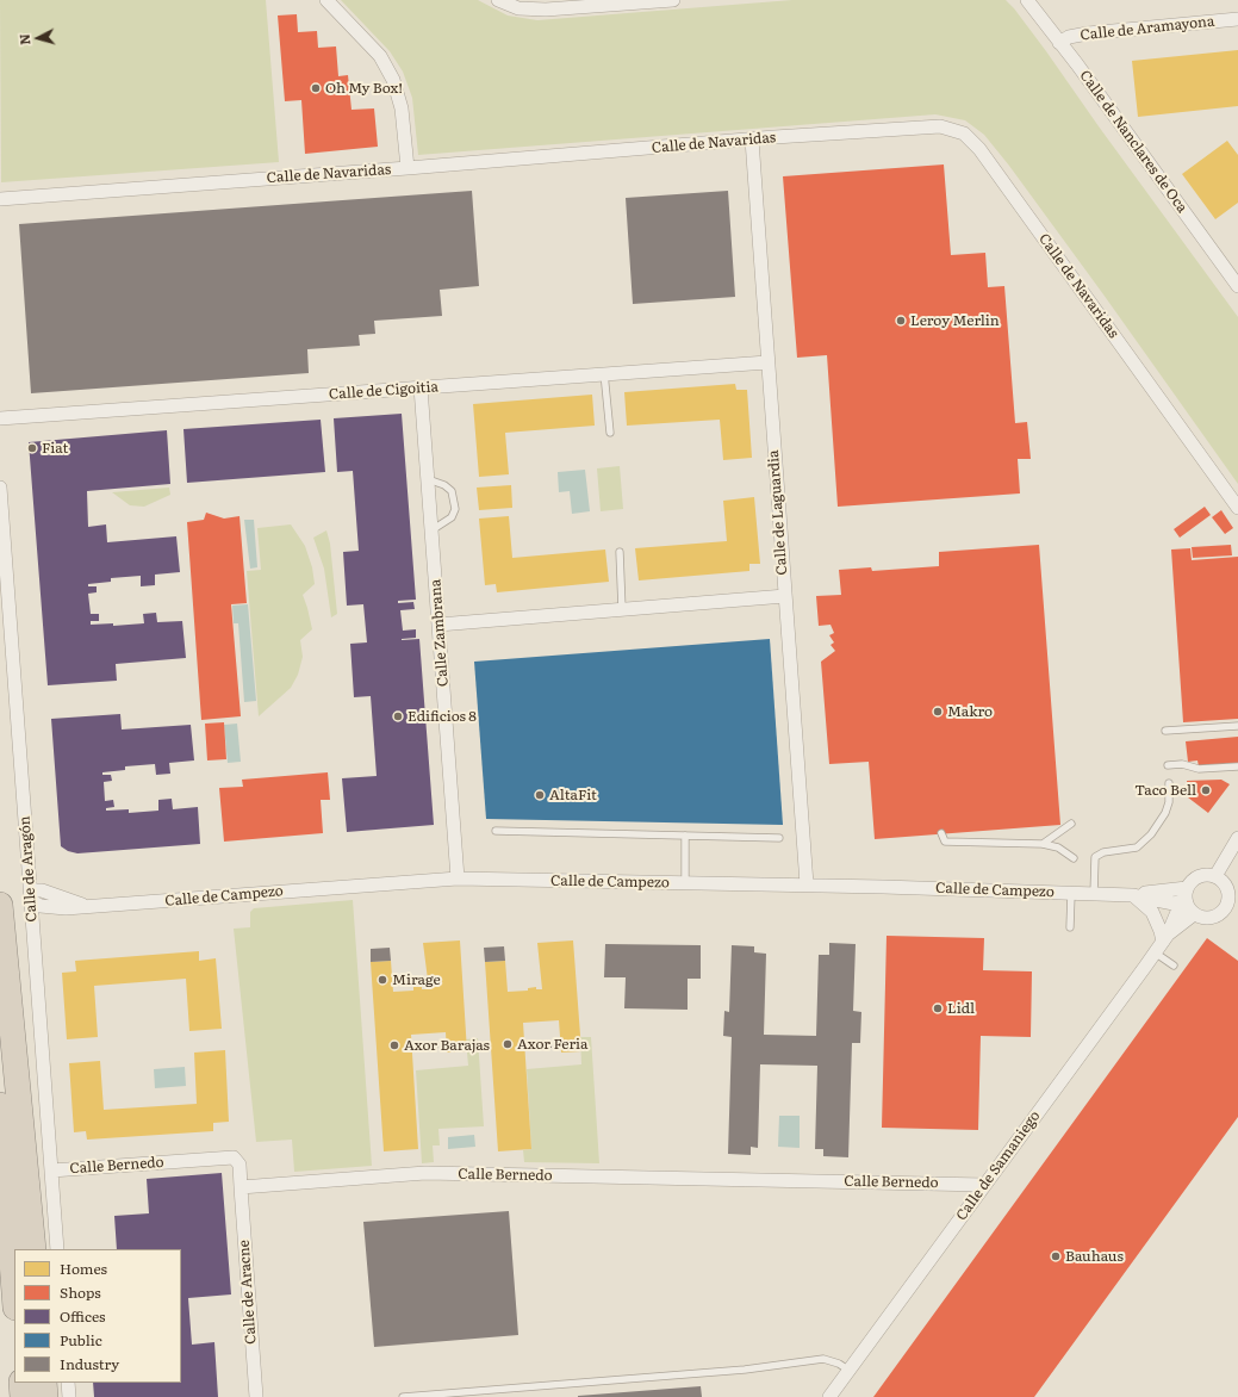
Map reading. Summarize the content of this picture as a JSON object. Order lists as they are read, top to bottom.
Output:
{
  "streets": {
    "street": [
      "Calle de Aramayona",
      "Calle de Nanclares de Oca",
      "Calle de Navaridas",
      "Calle de Cigoitia",
      "Calle de Laguardia",
      "Calle Zambrana",
      "Calle de Aragón",
      "Calle de Campezo",
      "Calle Bernedo",
      "Calle de Samaniego",
      "Calle de Aracne"
    ]
  },
  "crossings": [
    ["Calle de Aramayona", "Calle de Nanclares de Oca"],
    ["Calle de Navaridas", "Calle de Laguardia"],
    ["Calle de Cigoitia", "Calle de Laguardia"],
    ["Calle de Cigoitia", "Calle Zambrana"],
    ["Calle de Laguardia", "Calle de Campezo"],
    ["Calle Zambrana", "Calle de Campezo"],
    ["Calle de Aragón", "Calle de Campezo"],
    ["Calle de Aragón", "Calle Bernedo"],
    ["Calle de Campezo", "Calle de Samaniego"],
    ["Calle Bernedo", "Calle de Samaniego"],
    ["Calle Bernedo", "Calle de Aracne"]
  ],
  "places": [
    "Oh My Box!",
    "Leroy Merlin",
    "Fiat",
    "Makro",
    "Edificios 8",
    "Taco Bell",
    "AltaFit",
    "Mirage",
    "Lidl",
    "Axor Feria",
    "Axor Barajas",
    "Bauhaus"
  ],
  "legend": [
    "Homes",
    "Shops",
    "Offices",
    "Public",
    "Industry"
  ],
  "north": "left"
}
